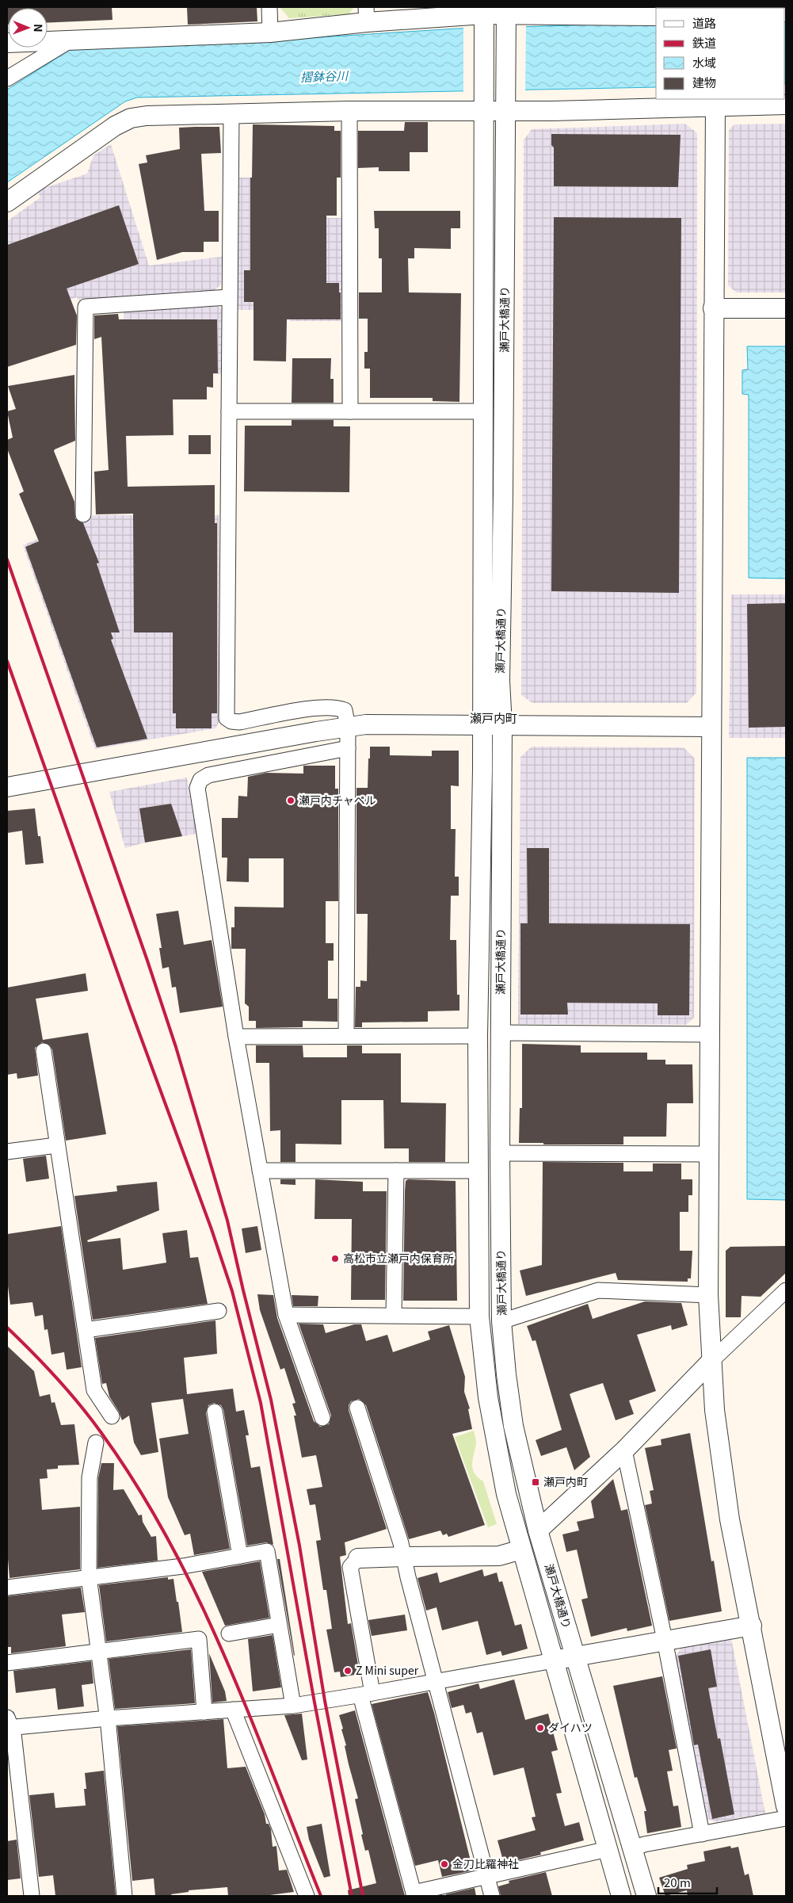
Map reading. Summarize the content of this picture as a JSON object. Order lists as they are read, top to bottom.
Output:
{
  "streets": {
    "street": ["瀬戸大橋通り"]
  },
  "districts": ["瀬戸内町"],
  "water": ["摺鉢谷川"],
  "places": {
    "other": [
      "瀬戸内チャペル",
      "高松市立瀬戸内保育所",
      "Z Mini super",
      "ダイハツ",
      "金刀比羅神社"
    ],
    "transit": ["瀬戸内町"]
  },
  "legend": [
    "道路",
    "鉄道",
    "水域",
    "建物"
  ],
  "scale_bar": "20 m",
  "north": "right"
}
